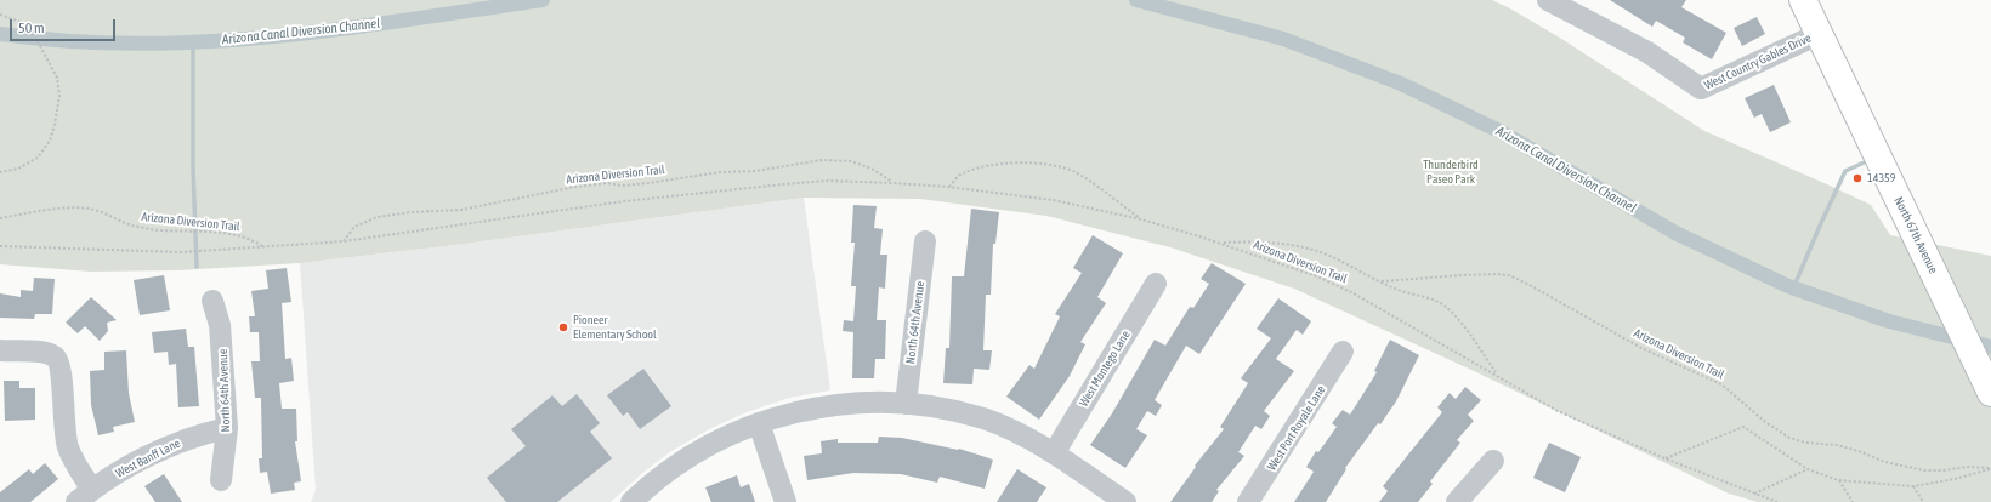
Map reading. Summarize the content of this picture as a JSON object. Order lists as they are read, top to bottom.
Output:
{
  "streets": {
    "main road": ["North 67th Avenue"],
    "street": [
      "West Country Gables Drive",
      "North 64th Avenue",
      "West Montego Lane",
      "West Port Royale Lane",
      "West Banff Lane"
    ],
    "path": ["Arizona Diversion Trail"]
  },
  "crossings": [
    ["West Country Gables Drive", "North 67th Avenue"],
    ["North 64th Avenue", "West Banff Lane"]
  ],
  "water": ["Arizona Canal Diversion Channel"],
  "parks": ["Thunderbird Paseo Park"],
  "places": ["14359", "Pioneer Elementary School"],
  "scale_bar": "50 m"
}
